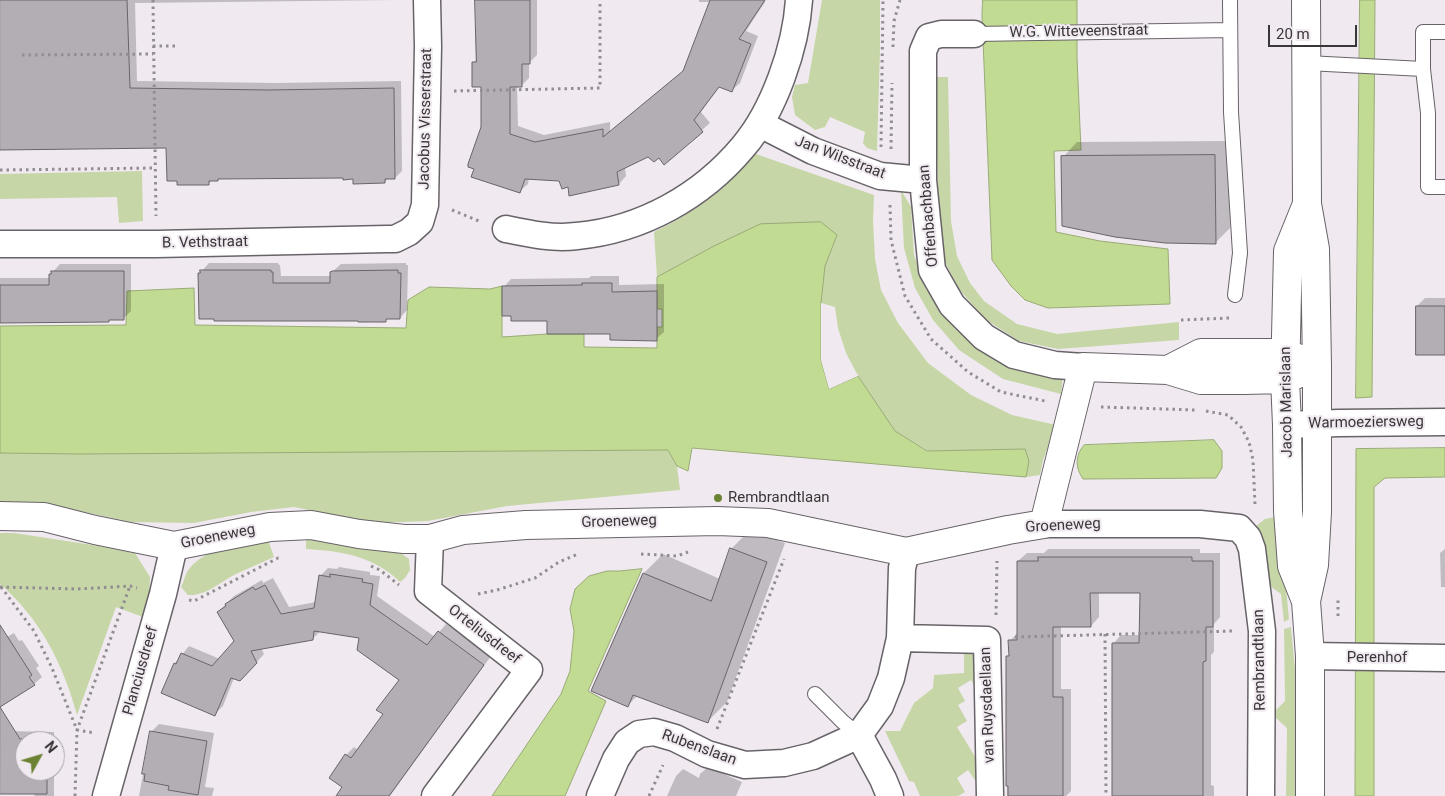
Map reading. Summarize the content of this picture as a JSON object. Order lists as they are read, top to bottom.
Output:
{
  "streets": {
    "street": [
      "W.G. Witteveenstraat",
      "Jacobus Visserstraat",
      "Jan Wilsstraat",
      "Offenbachbaan",
      "B. Vethstraat",
      "Jacob Marislaan",
      "Warmoeziersweg",
      "Groeneweg",
      "Orteliusdreef",
      "Perenhof",
      "Rembrandtlaan",
      "Planciusdreef",
      "van Ruysdaellaan",
      "Rubenslaan"
    ]
  },
  "crossings": [
    ["W.G. Witteveenstraat", "Offenbachbaan"],
    ["Jacobus Visserstraat", "B. Vethstraat"],
    ["Jan Wilsstraat", "Offenbachbaan"],
    ["Offenbachbaan", "Jacob Marislaan"],
    ["Jacob Marislaan", "Warmoeziersweg"],
    ["Jacob Marislaan", "Perenhof"],
    ["Groeneweg", "Rembrandtlaan"],
    ["Groeneweg", "Planciusdreef"]
  ],
  "places": ["Rembrandtlaan"],
  "scale_bar": "20 m",
  "north": "top right"
}
